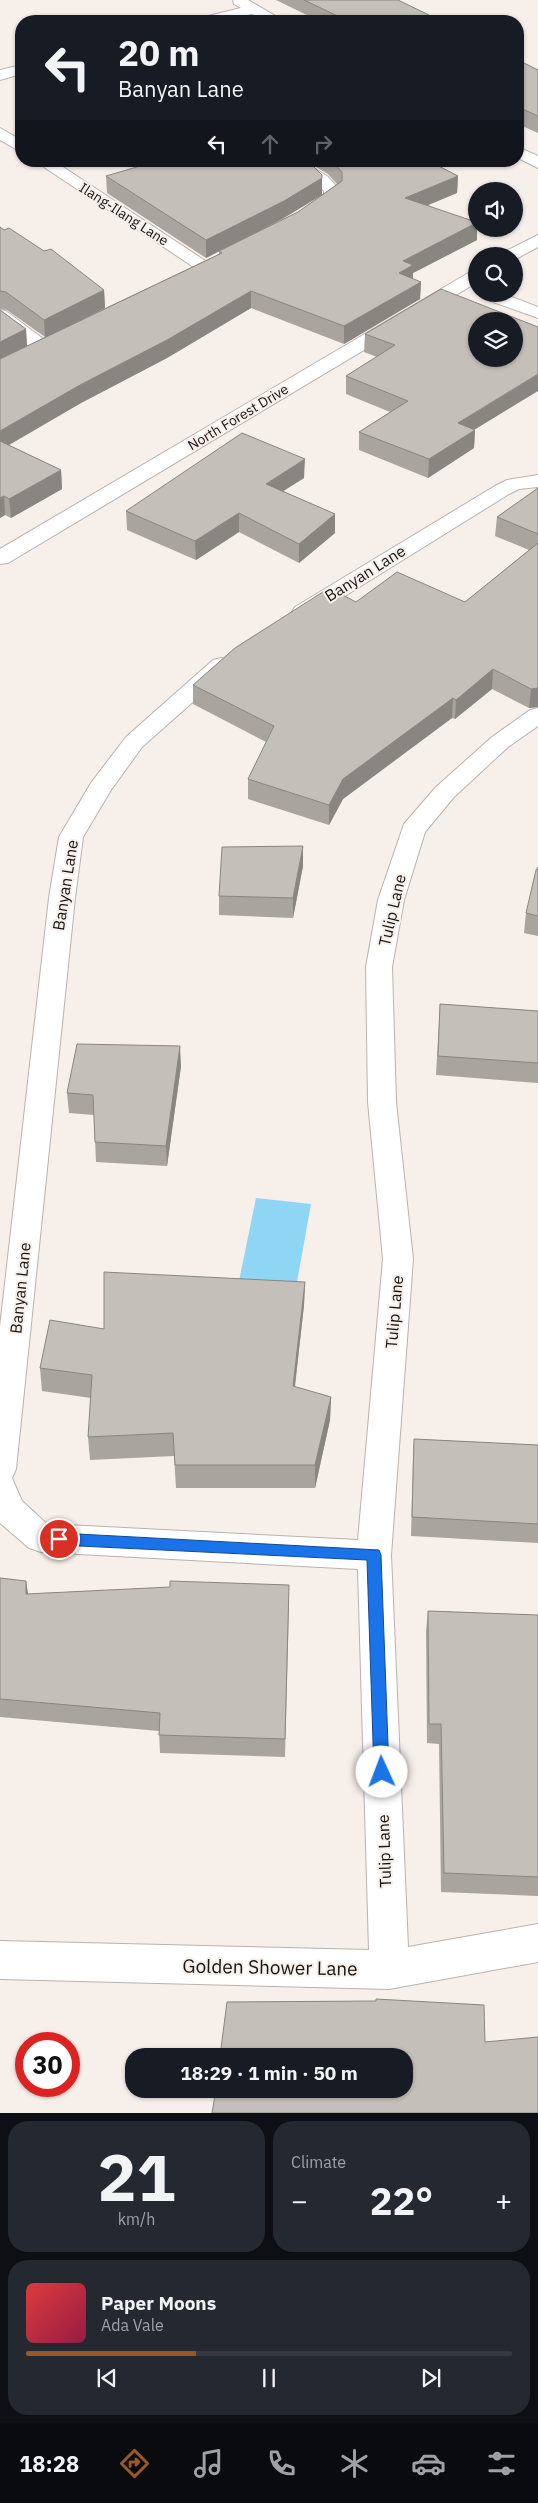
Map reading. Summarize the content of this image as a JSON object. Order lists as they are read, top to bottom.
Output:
{
  "streets": {
    "street": [
      "Ilang-Ilang Lane",
      "North Forest Drive",
      "Banyan Lane",
      "Tulip Lane",
      "Golden Shower Lane"
    ]
  },
  "crossings": [
    ["Tulip Lane", "Golden Shower Lane"]
  ],
  "page": {
    "turn": ["20 m", "Banyan Lane"],
    "limit": "30",
    "trip": "18:29 · 1 min · 50 m",
    "tile": [
      ["21", "km/h"],
      "Climate"
    ],
    "heat": ["−", "22°", "+"],
    "song": ["Paper Moons", "Ada Vale"],
    "tabs": "18:28"
  }
}
